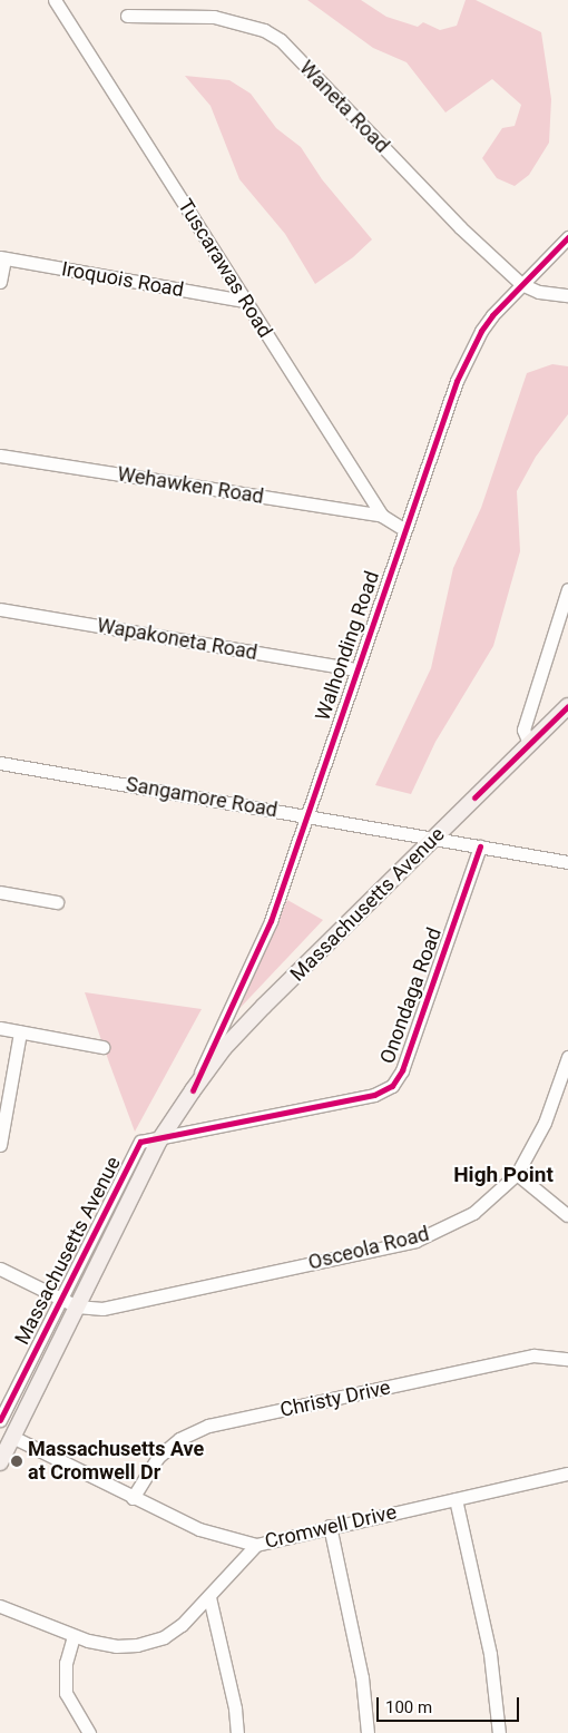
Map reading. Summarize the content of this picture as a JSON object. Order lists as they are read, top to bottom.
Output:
{
  "streets": {
    "main road": ["Massachusetts Avenue"],
    "street": [
      "Waneta Road",
      "Tuscarawas Road",
      "Iroquois Road",
      "Wehawken Road",
      "Wapakoneta Road",
      "Walhonding Road",
      "Sangamore Road",
      "Onondaga Road",
      "Osceola Road",
      "Christy Drive",
      "Cromwell Drive"
    ]
  },
  "crossings": [
    ["Waneta Road", "Walhonding Road"],
    ["Tuscarawas Road", "Iroquois Road"],
    ["Tuscarawas Road", "Wehawken Road"],
    ["Tuscarawas Road", "Walhonding Road"],
    ["Wapakoneta Road", "Walhonding Road"],
    ["Walhonding Road", "Sangamore Road"],
    ["Walhonding Road", "Massachusetts Avenue"],
    ["Sangamore Road", "Massachusetts Avenue"],
    ["Sangamore Road", "Onondaga Road"],
    ["Massachusetts Avenue", "Onondaga Road"],
    ["Massachusetts Avenue", "Osceola Road"],
    ["Massachusetts Avenue", "Cromwell Drive"],
    ["Christy Drive", "Cromwell Drive"]
  ],
  "districts": ["High Point"],
  "places": ["Massachusetts Ave at Cromwell Dr"],
  "scale_bar": "100 m"
}
